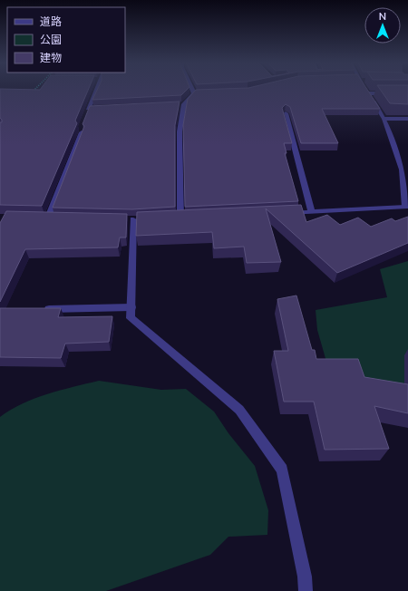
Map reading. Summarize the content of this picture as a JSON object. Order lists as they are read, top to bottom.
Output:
{
  "legend": ["道路", "公園", "建物"],
  "north": "top"
}
